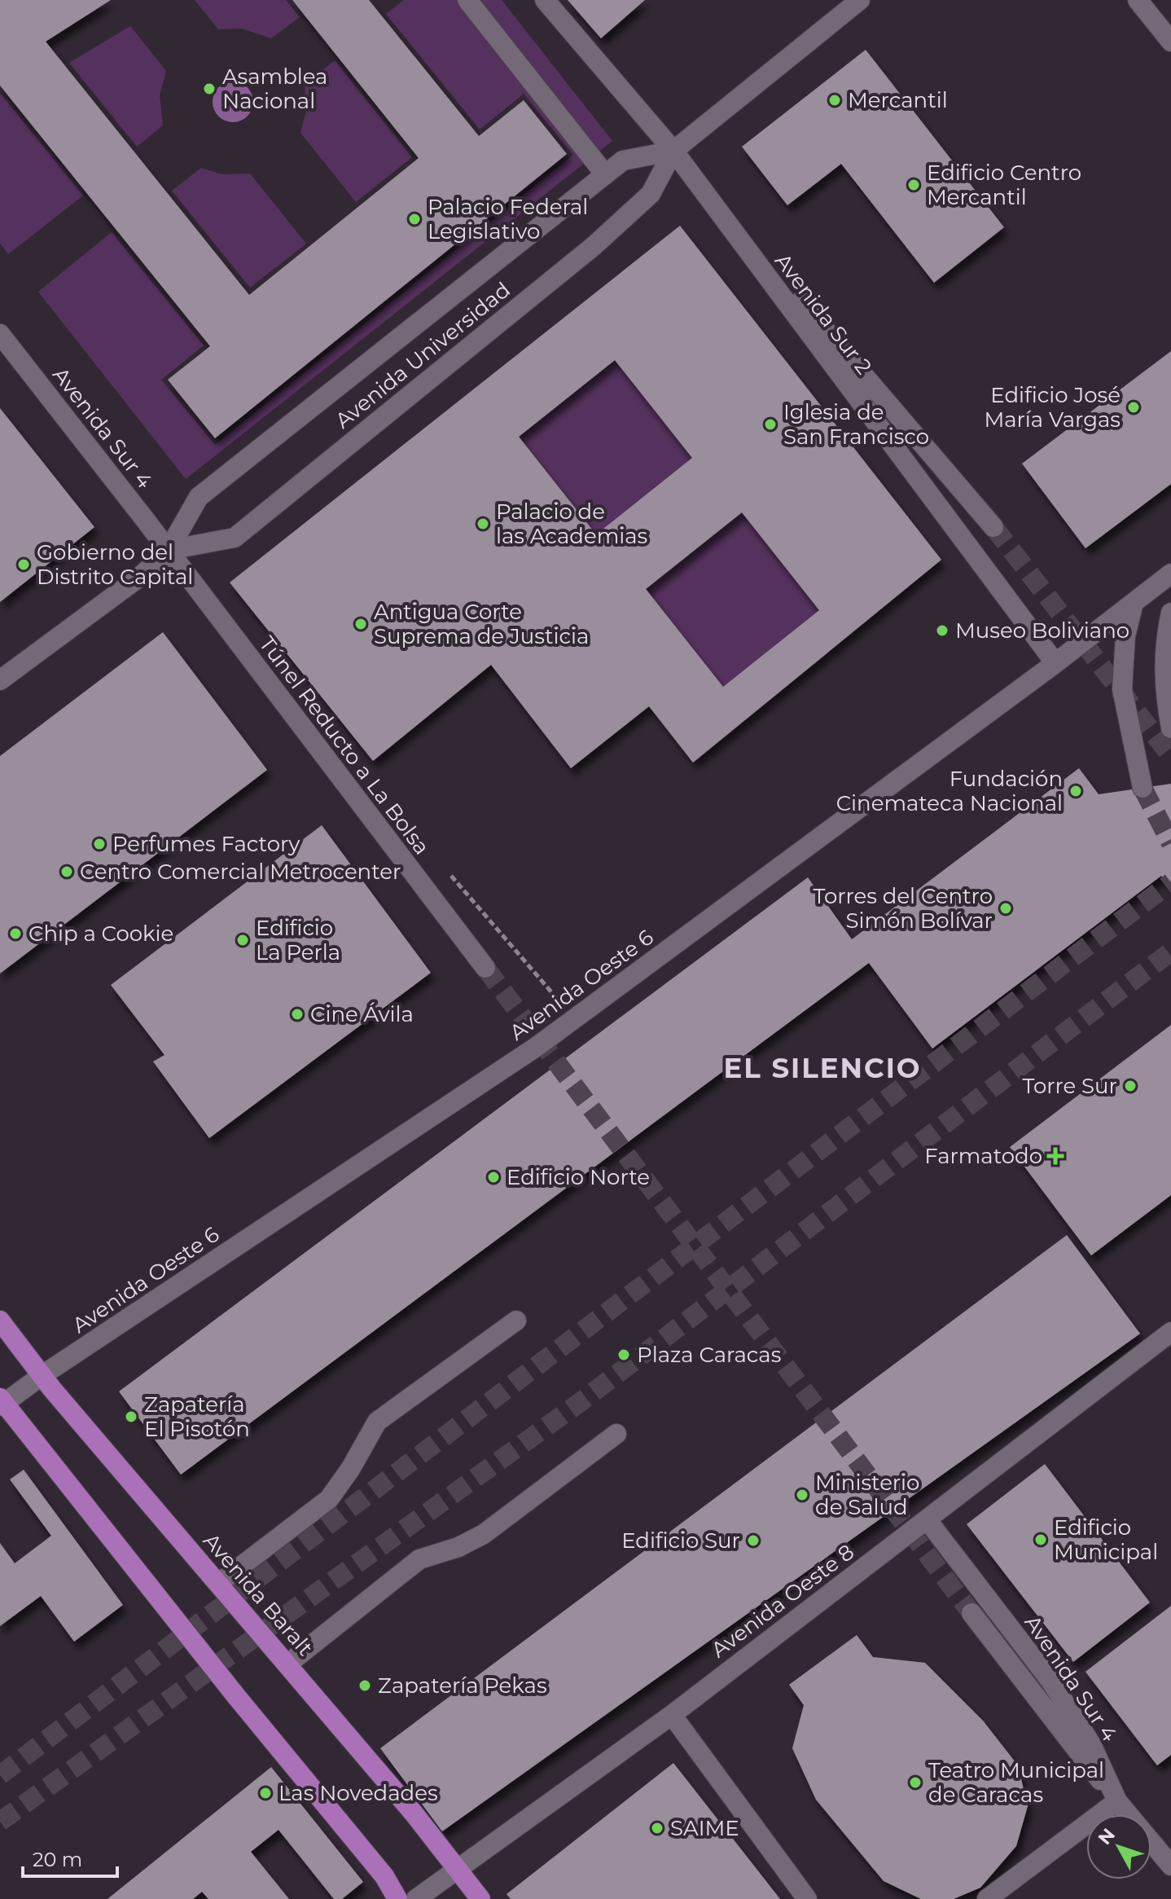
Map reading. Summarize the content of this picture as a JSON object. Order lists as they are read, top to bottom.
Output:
{
  "streets": {
    "main road": ["Avenida Baralt"],
    "street": [
      "Avenida Sur 2",
      "Avenida Universidad",
      "Avenida Sur 4",
      "Túnel Reducto a La Bolsa",
      "Avenida Oeste 6",
      "Avenida Oeste 8"
    ]
  },
  "crossings": [
    ["Avenida Sur 2", "Avenida Universidad"],
    ["Avenida Sur 2", "Avenida Oeste 6"],
    ["Avenida Universidad", "Avenida Sur 4"],
    ["Avenida Universidad", "Túnel Reducto a La Bolsa"],
    ["Avenida Sur 4", "Túnel Reducto a La Bolsa"],
    ["Avenida Sur 4", "Avenida Oeste 8"],
    ["Avenida Oeste 6", "Avenida Baralt"],
    ["Avenida Baralt", "Avenida Oeste 8"]
  ],
  "districts": ["EL SILENCIO"],
  "places": {
    "other": [
      "Asamblea Nacional",
      "Mercantil",
      "Edificio Centro Mercantil",
      "Palacio Federal Legislativo",
      "Edificio José María Vargas",
      "Iglesia de San Francisco",
      "Palacio de las Academias",
      "Gobierno del Distrito Capital",
      "Antigua Corte Suprema de Justicia",
      "Museo Boliviano",
      "Fundación Cinemateca Nacional",
      "Perfumes Factory",
      "Centro Comercial Metrocenter",
      "Torres del Centro Simón Bolívar",
      "Chip a Cookie",
      "Edificio La Perla",
      "Cine Ávila",
      "Torre Sur",
      "Edificio Norte",
      "Plaza Caracas",
      "Zapatería El Pisotón",
      "Ministerio de Salud",
      "Edificio Municipal",
      "Edificio Sur",
      "Zapatería Pekas",
      "Teatro Municipal de Caracas",
      "Las Novedades",
      "SAIME"
    ],
    "health": ["Farmatodo"]
  },
  "scale_bar": "20 m",
  "north": "top left"
}
